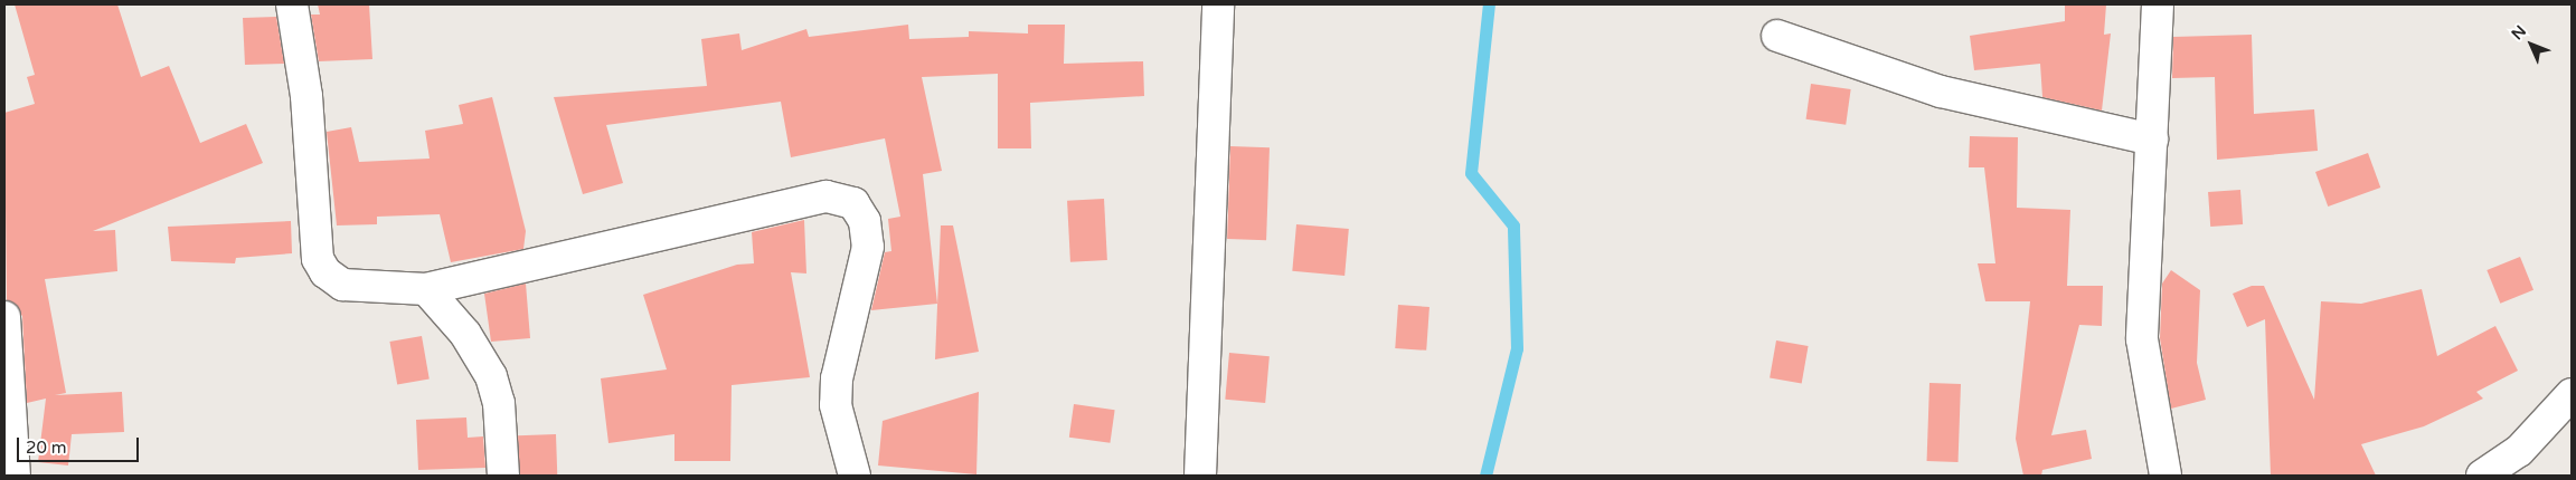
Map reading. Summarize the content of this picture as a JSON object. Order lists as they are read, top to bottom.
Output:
{
  "scale_bar": "20 m",
  "north": "top left"
}
